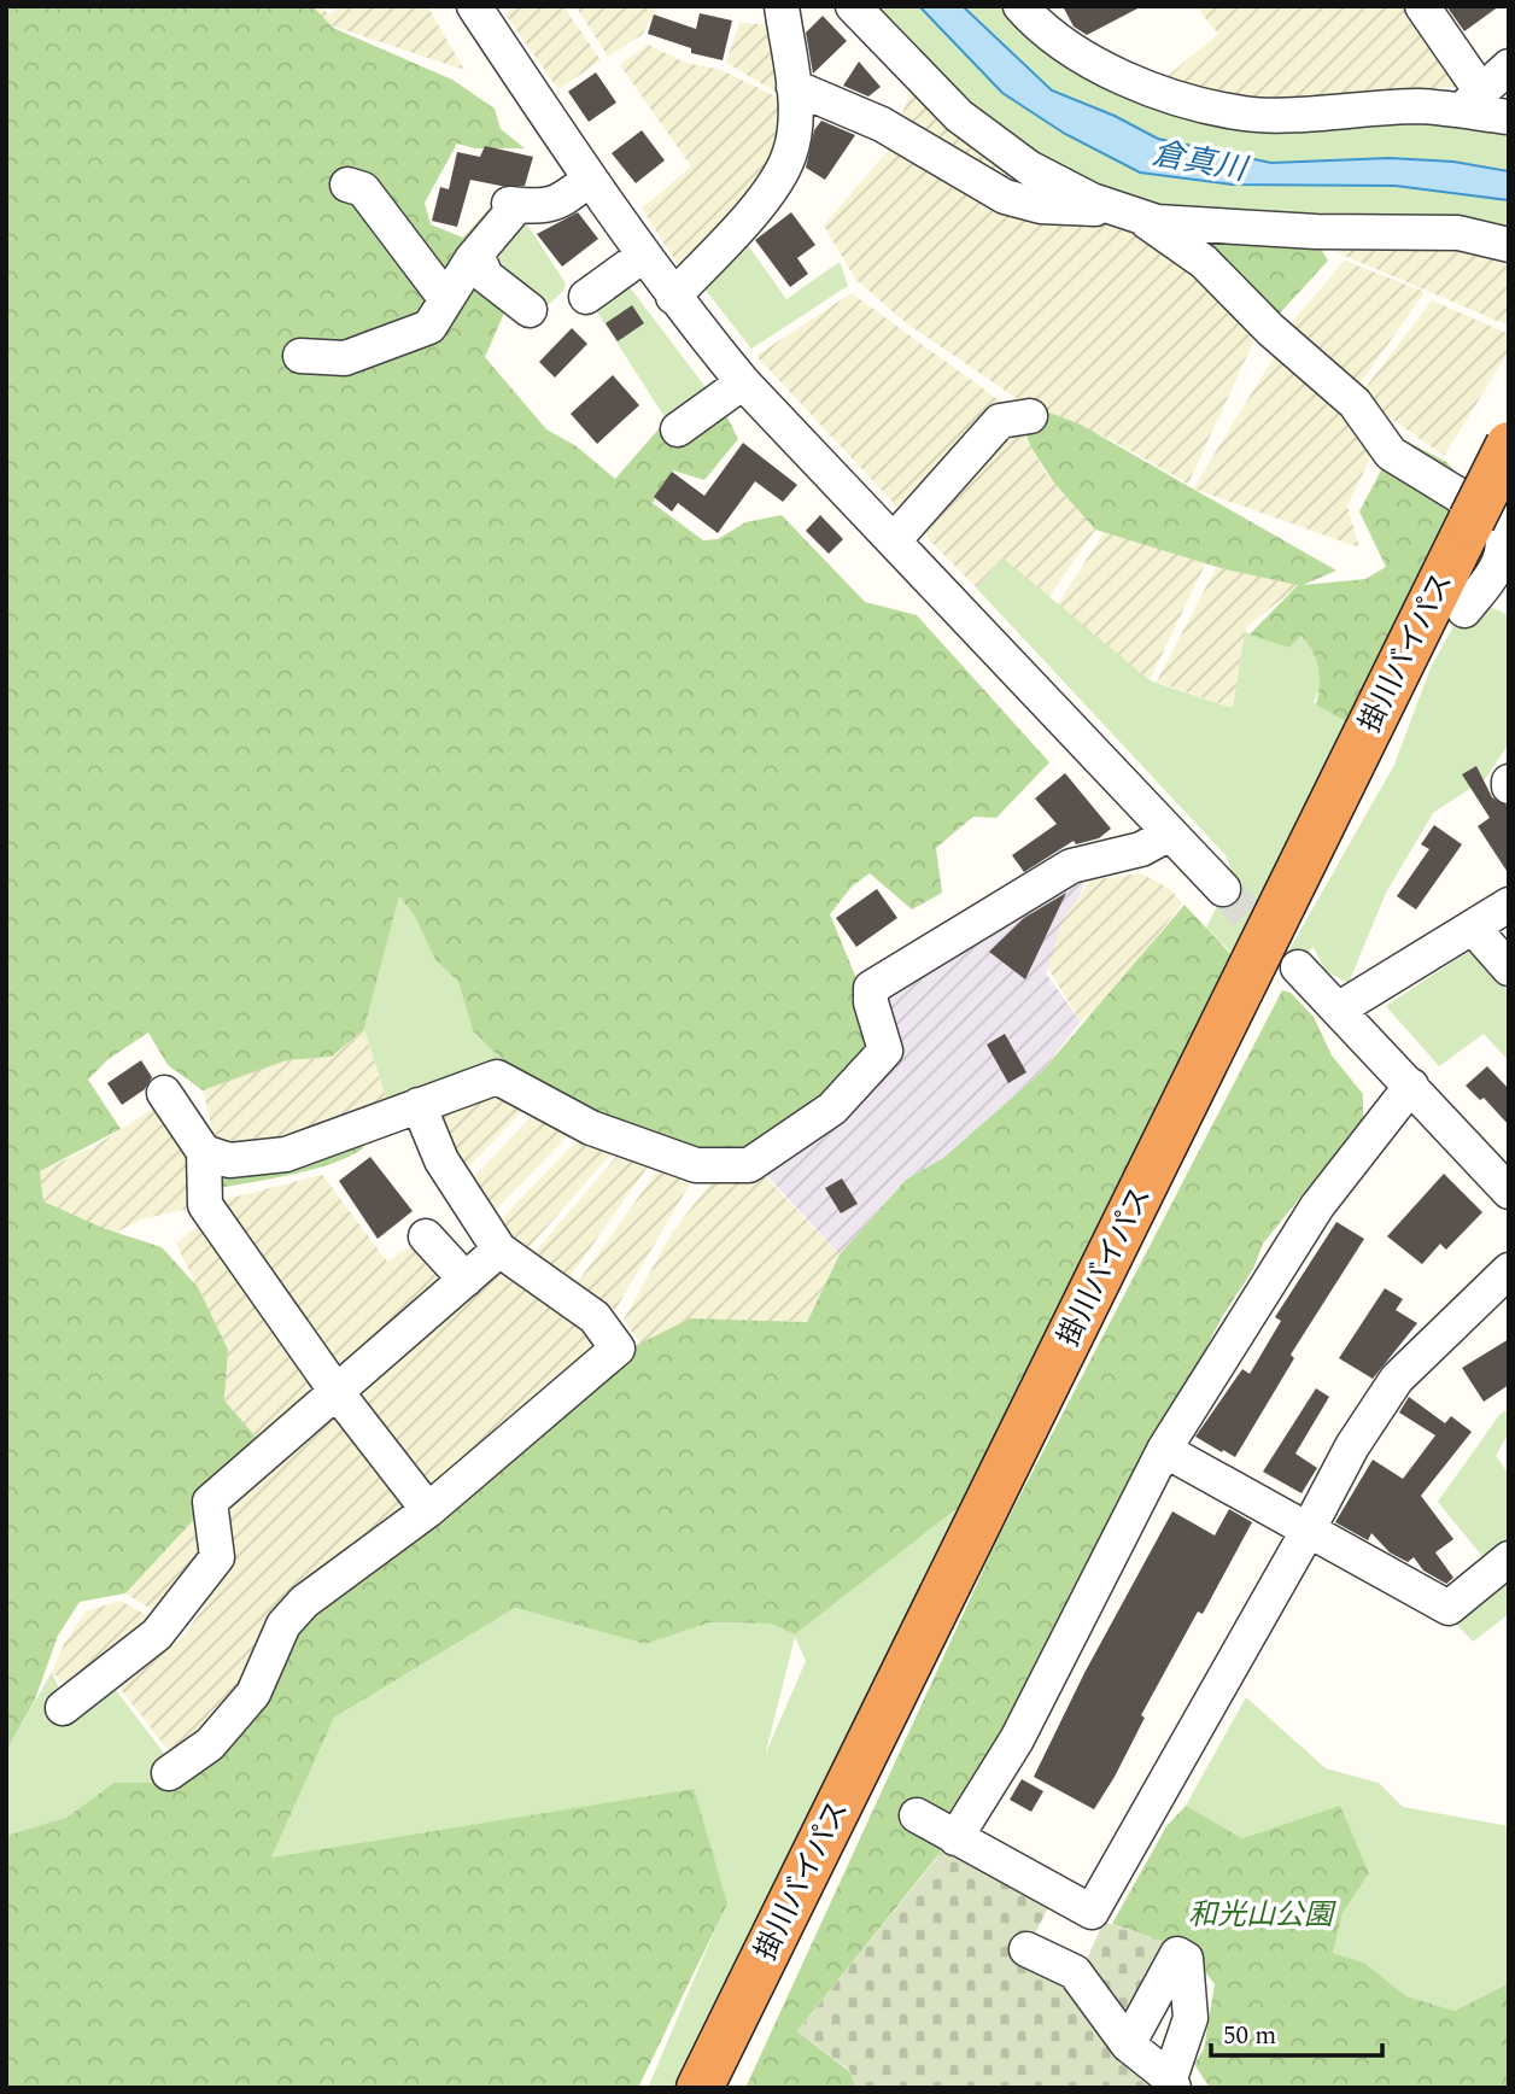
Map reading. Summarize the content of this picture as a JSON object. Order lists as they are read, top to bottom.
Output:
{
  "streets": {
    "highway": ["掛川バイパス"]
  },
  "water": ["倉真川"],
  "parks": ["和光山公園"],
  "scale_bar": "50 m"
}
